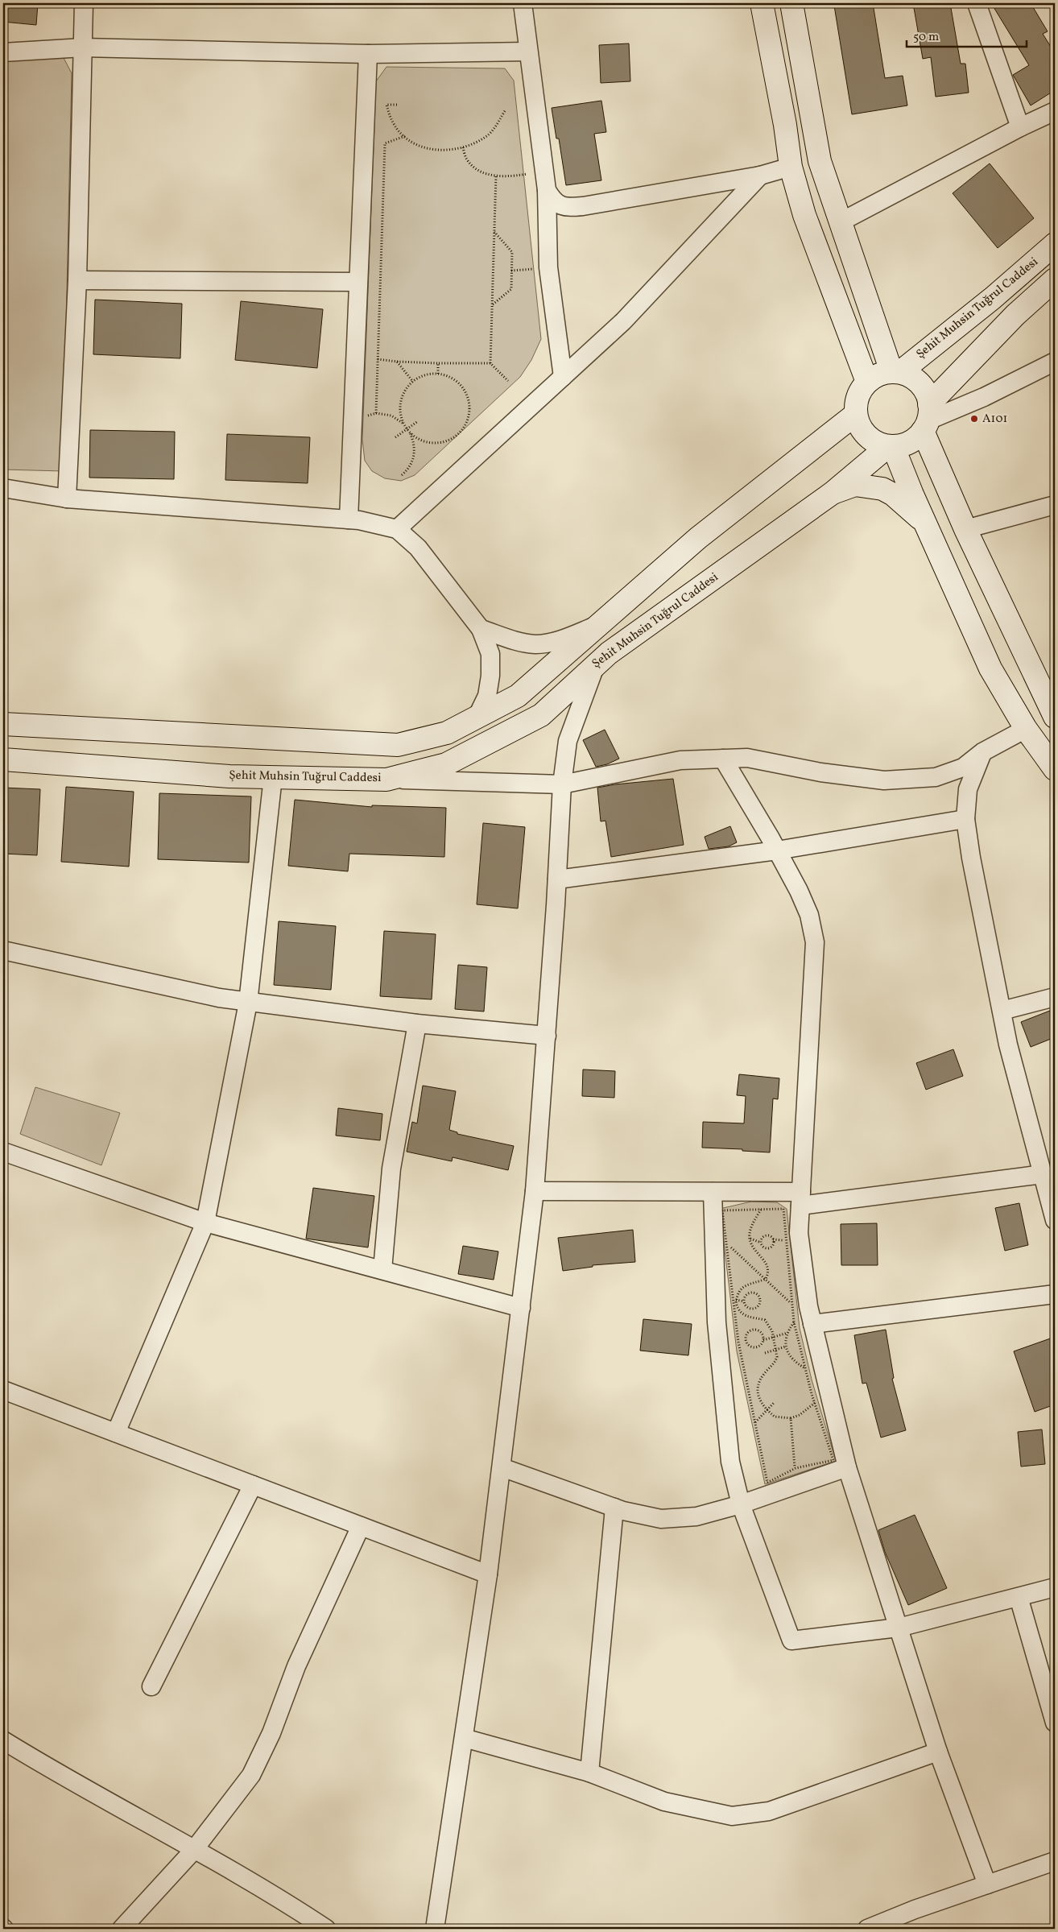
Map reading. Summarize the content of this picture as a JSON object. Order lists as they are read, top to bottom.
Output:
{
  "streets": {
    "main road": ["Şehit Muhsin Tuğrul Caddesi"]
  },
  "places": ["A101"],
  "scale_bar": "50 m"
}
